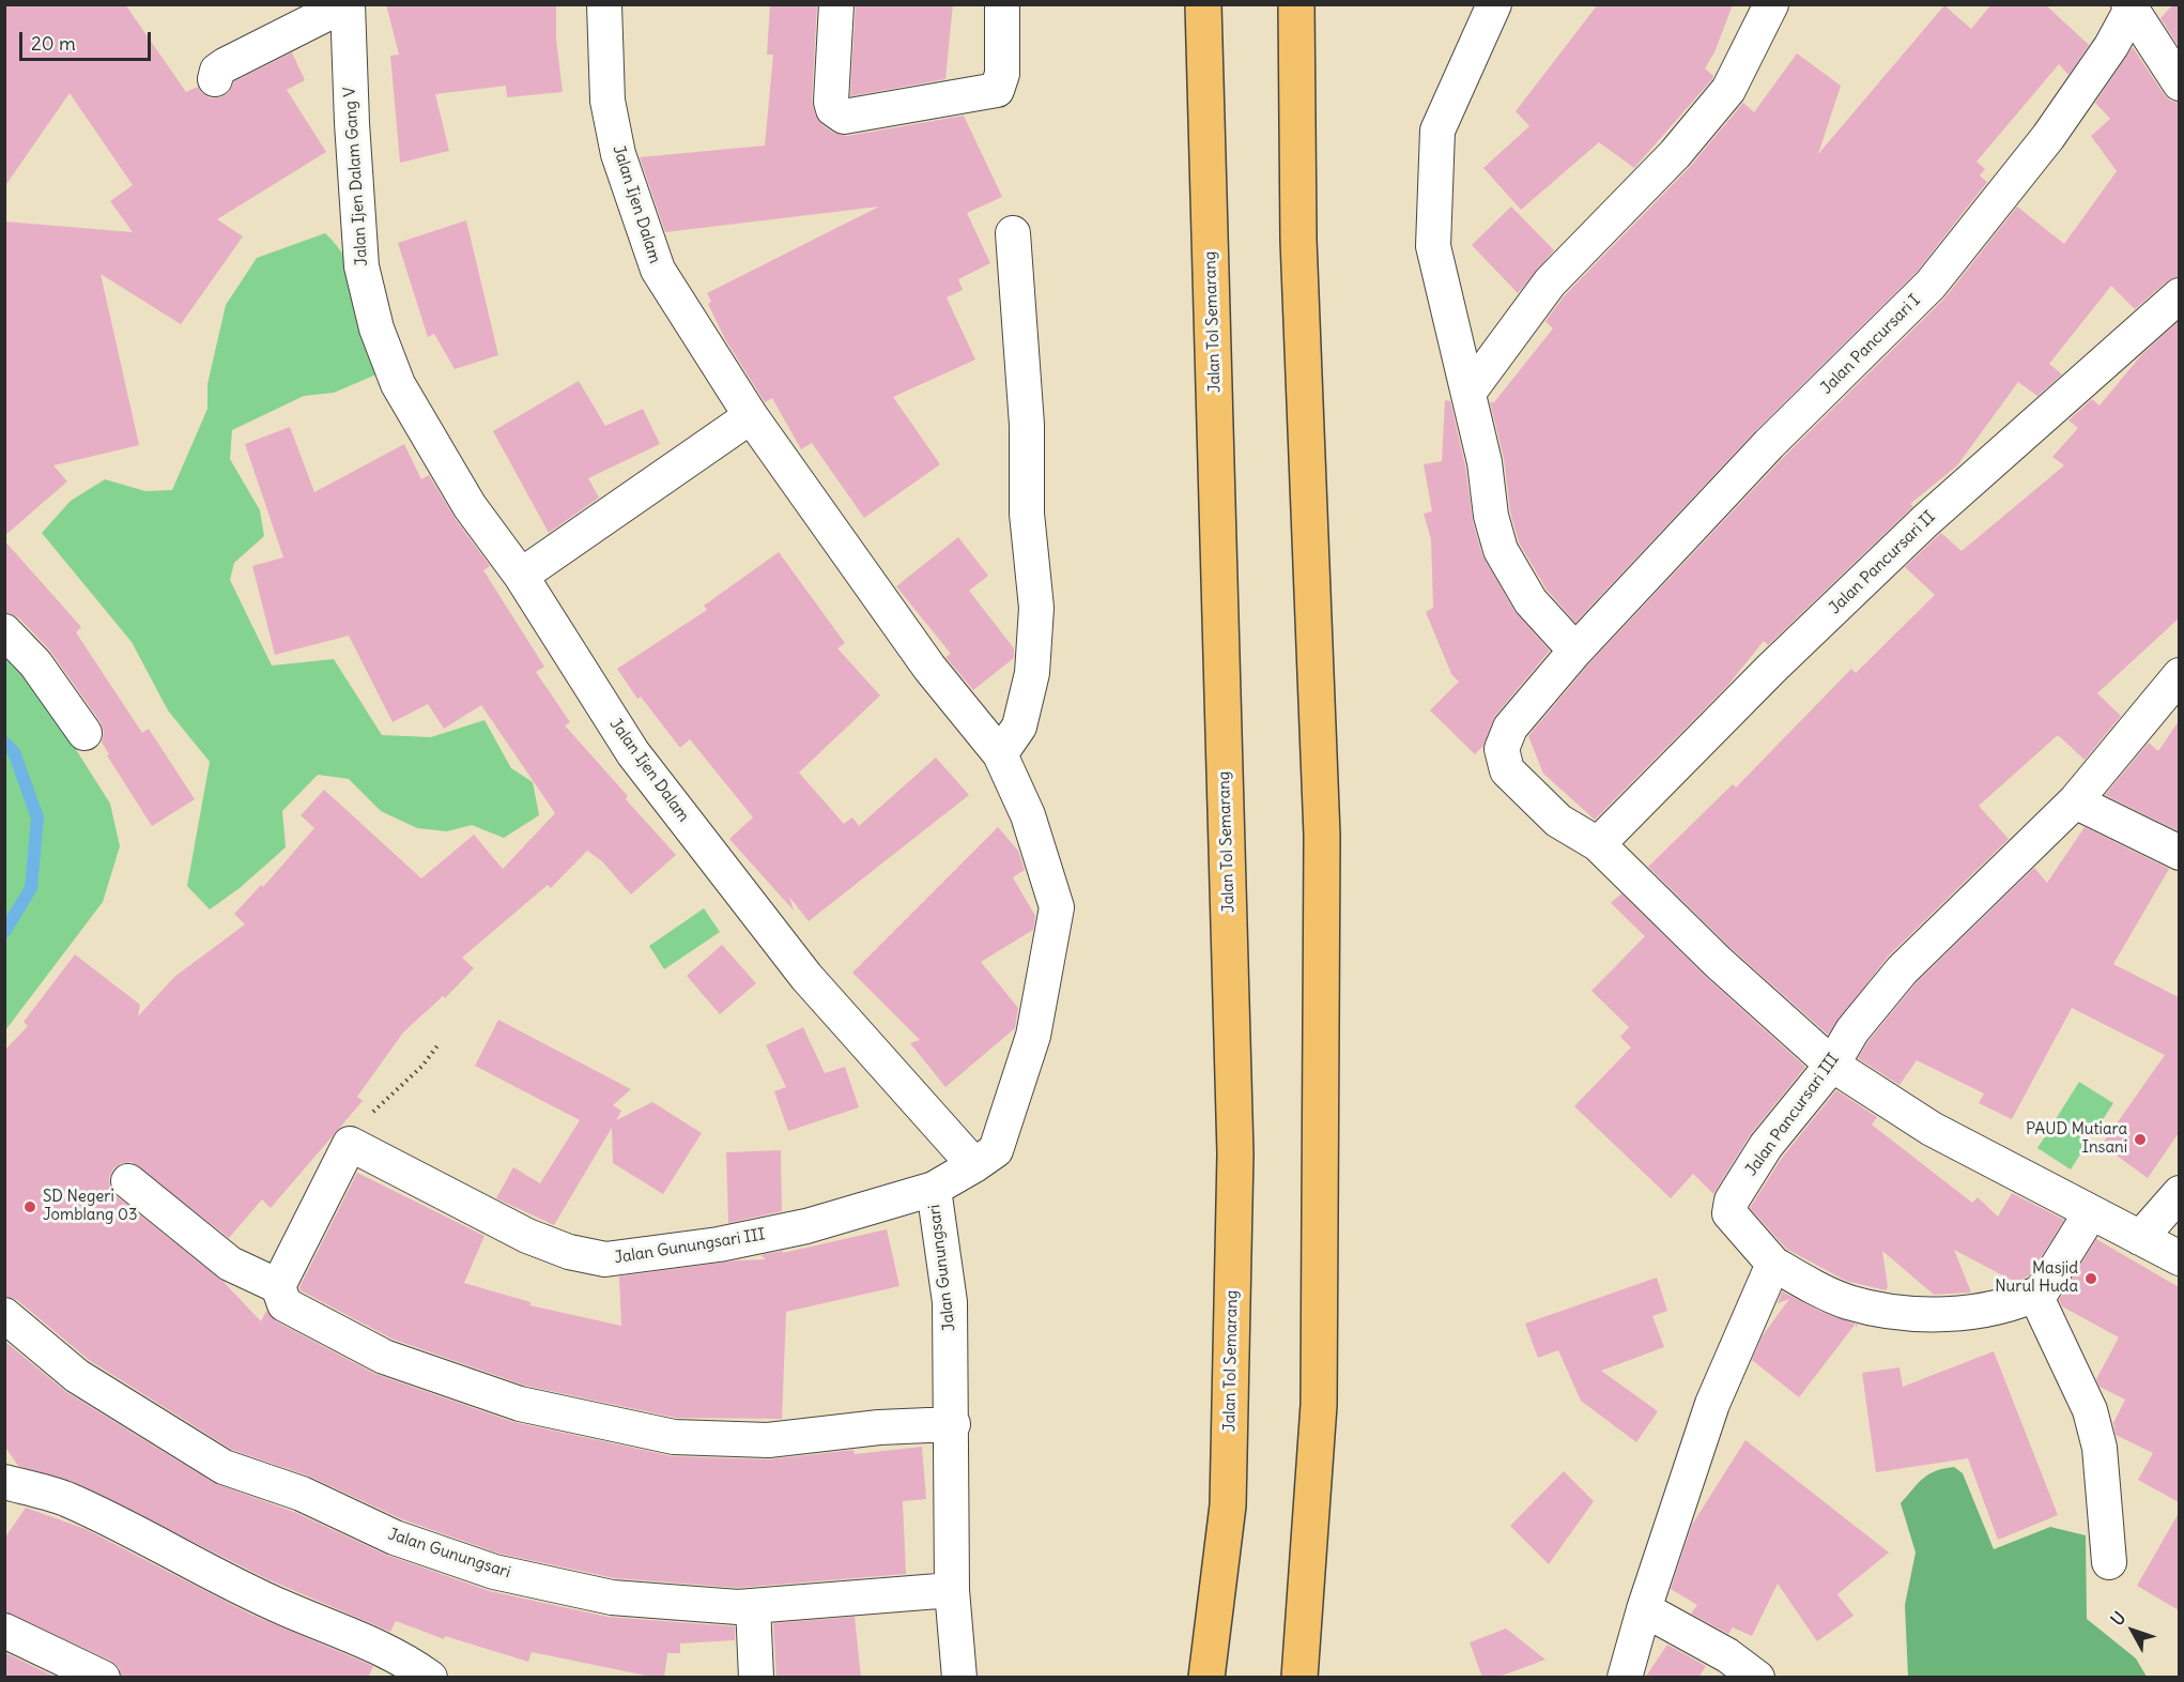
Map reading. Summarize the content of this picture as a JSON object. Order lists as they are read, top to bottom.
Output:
{
  "streets": {
    "highway": ["Jalan Tol Semarang"],
    "street": [
      "Jalan Ijen Dalam Gang V",
      "Jalan Ijen Dalam",
      "Jalan Pancursari I",
      "Jalan Pancursari II",
      "Jalan Pancursari III",
      "Jalan Gunungsari III",
      "Jalan Gunungsari"
    ]
  },
  "crossings": [
    ["Jalan Ijen Dalam Gang V", "Jalan Ijen Dalam"],
    ["Jalan Ijen Dalam", "Jalan Gunungsari III"],
    ["Jalan Ijen Dalam", "Jalan Gunungsari"],
    ["Jalan Pancursari I", "Jalan Pancursari II"],
    ["Jalan Pancursari I", "Jalan Pancursari III"],
    ["Jalan Gunungsari III", "Jalan Gunungsari"]
  ],
  "places": ["PAUD Mutiara Insani", "SD Negeri Jomblang 03", "Masjid Nurul Huda"],
  "scale_bar": "20 m",
  "north": "top left"
}
